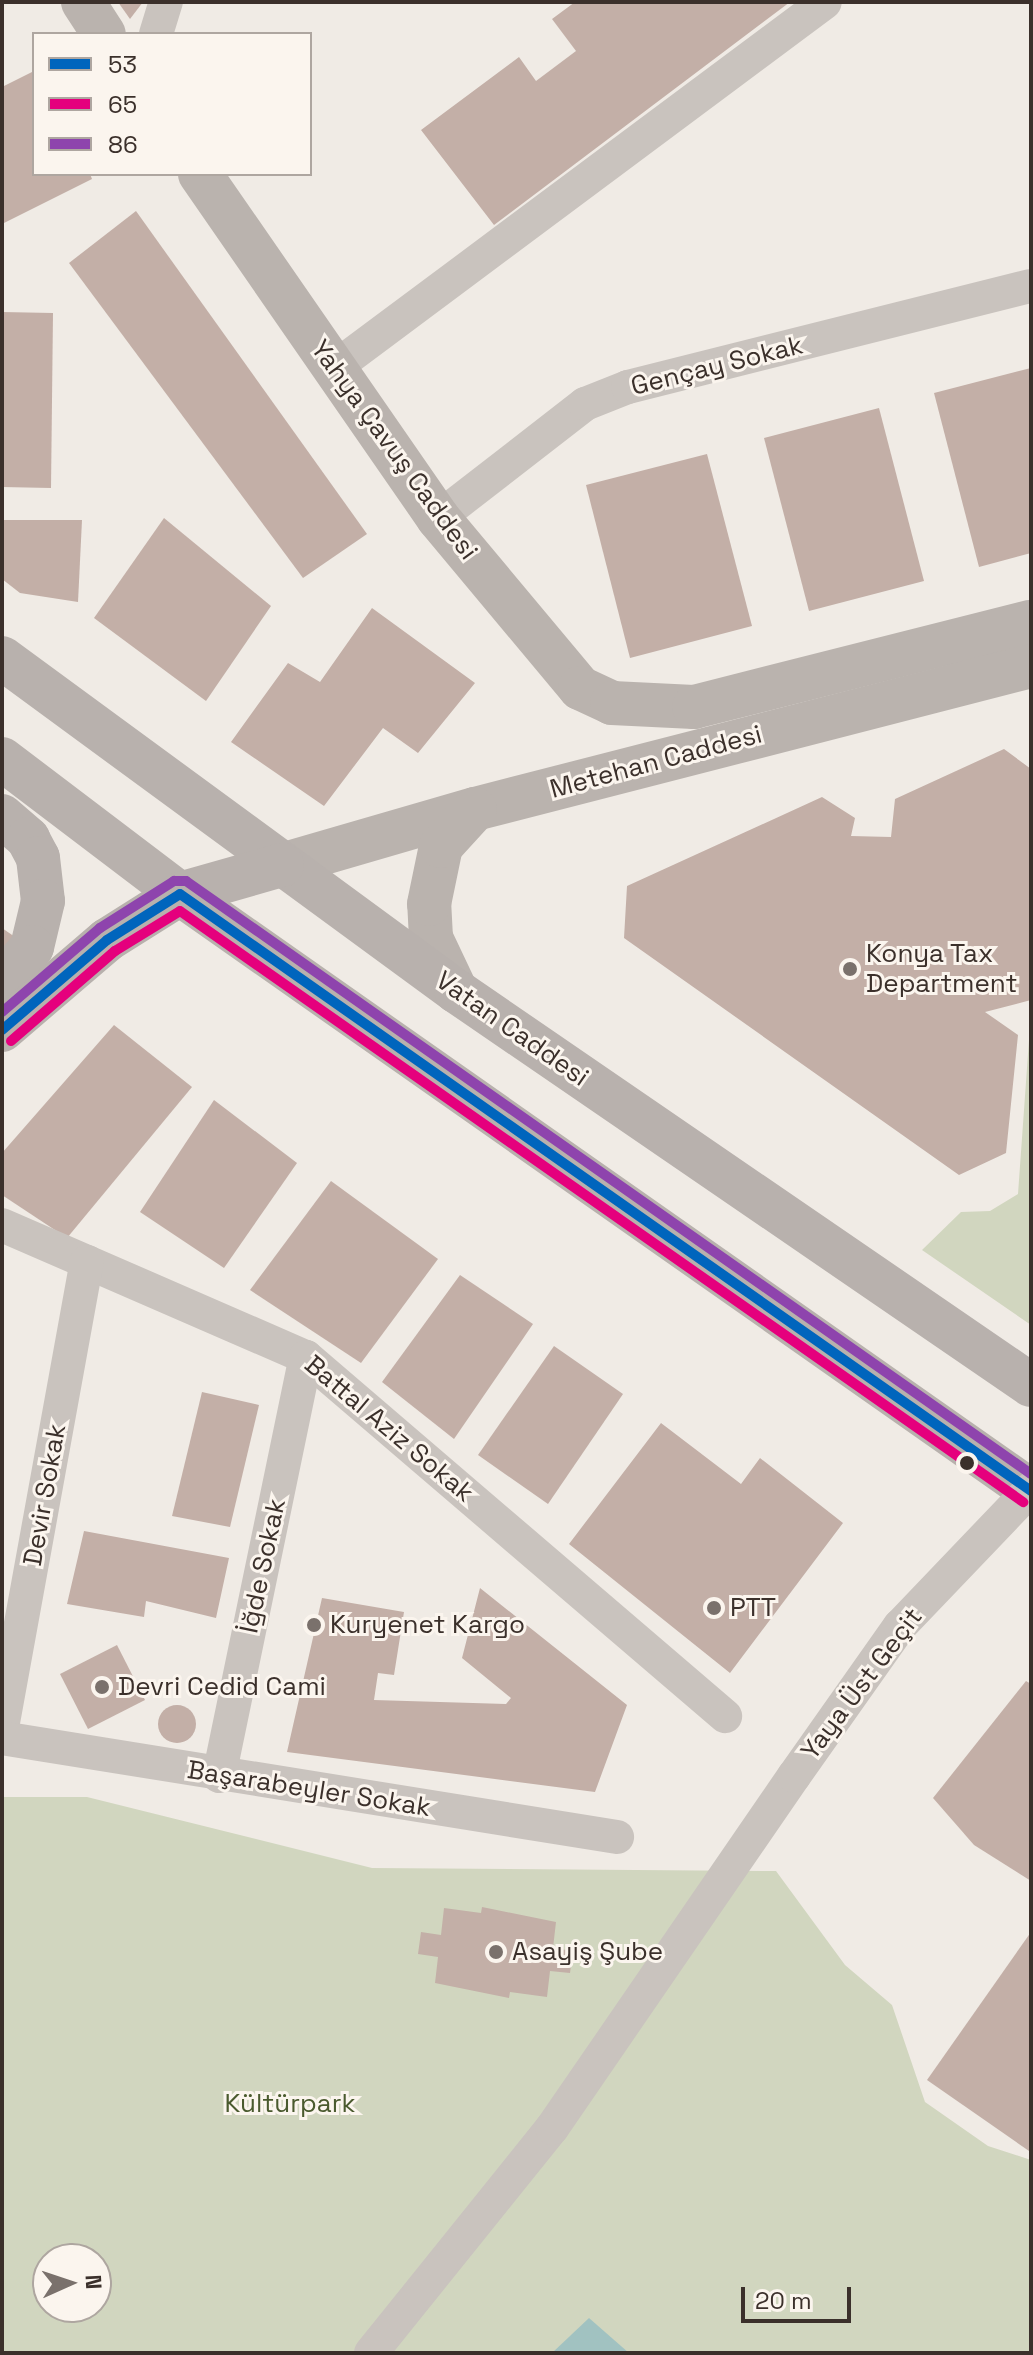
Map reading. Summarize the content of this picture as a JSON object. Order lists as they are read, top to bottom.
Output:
{
  "streets": {
    "main road": ["Vatan Caddesi"],
    "street": [
      "Gençay Sokak",
      "Yahya Çavuş Caddesi",
      "Metehan Caddesi",
      "Battal Aziz Sokak",
      "Devir Sokak",
      "İğde Sokak",
      "Yaya Üst Geçit",
      "Başarabeyler Sokak"
    ]
  },
  "crossings": [
    ["Gençay Sokak", "Yahya Çavuş Caddesi"],
    ["Yahya Çavuş Caddesi", "Metehan Caddesi"],
    ["Metehan Caddesi", "Vatan Caddesi"],
    ["Battal Aziz Sokak", "Devir Sokak"],
    ["Battal Aziz Sokak", "İğde Sokak"],
    ["İğde Sokak", "Başarabeyler Sokak"]
  ],
  "parks": ["Kültürpark"],
  "places": [
    "Konya Tax Department",
    "PTT",
    "Kuryenet Kargo",
    "Devri Cedid Cami",
    "Asayiş Şube"
  ],
  "lines": ["transit line 86", "transit line 53", "transit line 65"],
  "legend": ["53", "65", "86"],
  "scale_bar": "20 m",
  "north": "right"
}
